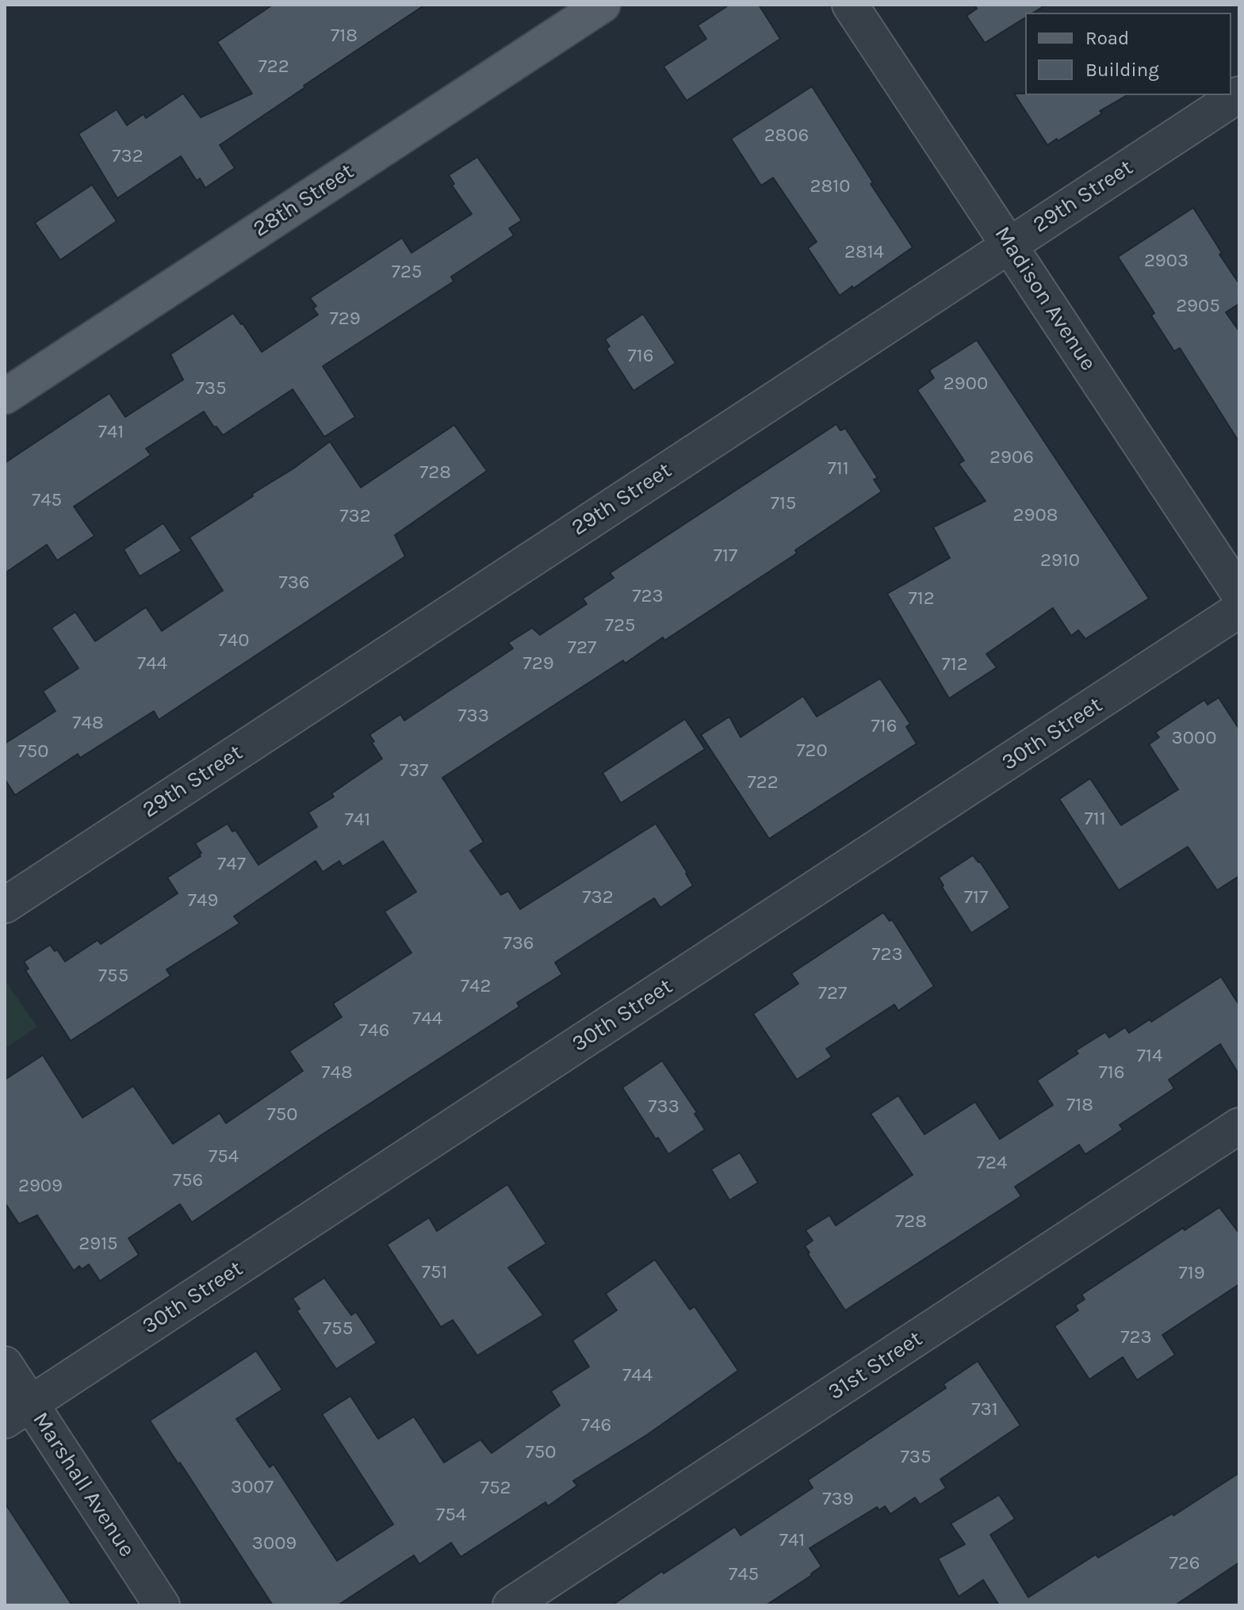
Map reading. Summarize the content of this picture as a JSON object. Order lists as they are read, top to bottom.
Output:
{
  "streets": {
    "main road": ["28th Street"],
    "street": [
      "29th Street",
      "Madison Avenue",
      "30th Street",
      "31st Street",
      "Marshall Avenue"
    ]
  },
  "crossings": [
    ["29th Street", "Madison Avenue"],
    ["30th Street", "Marshall Avenue"]
  ],
  "house_numbers": [
    "718",
    "722",
    "2806",
    "732",
    "2810",
    "2814",
    "2903",
    "725",
    "2905",
    "729",
    "716",
    "2900",
    "735",
    "741",
    "2906",
    "711",
    "728",
    "745",
    "715",
    "2908",
    "732",
    "717",
    "2910",
    "736",
    "723",
    "712",
    "725",
    "740",
    "727",
    "744",
    "729",
    "712",
    "733",
    "748",
    "716",
    "3000",
    "720",
    "750",
    "737",
    "722",
    "711",
    "741",
    "747",
    "732",
    "717",
    "749",
    "736",
    "723",
    "755",
    "742",
    "727",
    "744",
    "746",
    "714",
    "748",
    "716",
    "718",
    "733",
    "750",
    "754",
    "724",
    "756",
    "2909",
    "728",
    "2915",
    "751",
    "719",
    "755",
    "723",
    "744",
    "731",
    "746",
    "750",
    "735",
    "3007",
    "752",
    "739",
    "754",
    "741",
    "3009",
    "726",
    "745"
  ],
  "legend": ["Road", "Building"]
}
